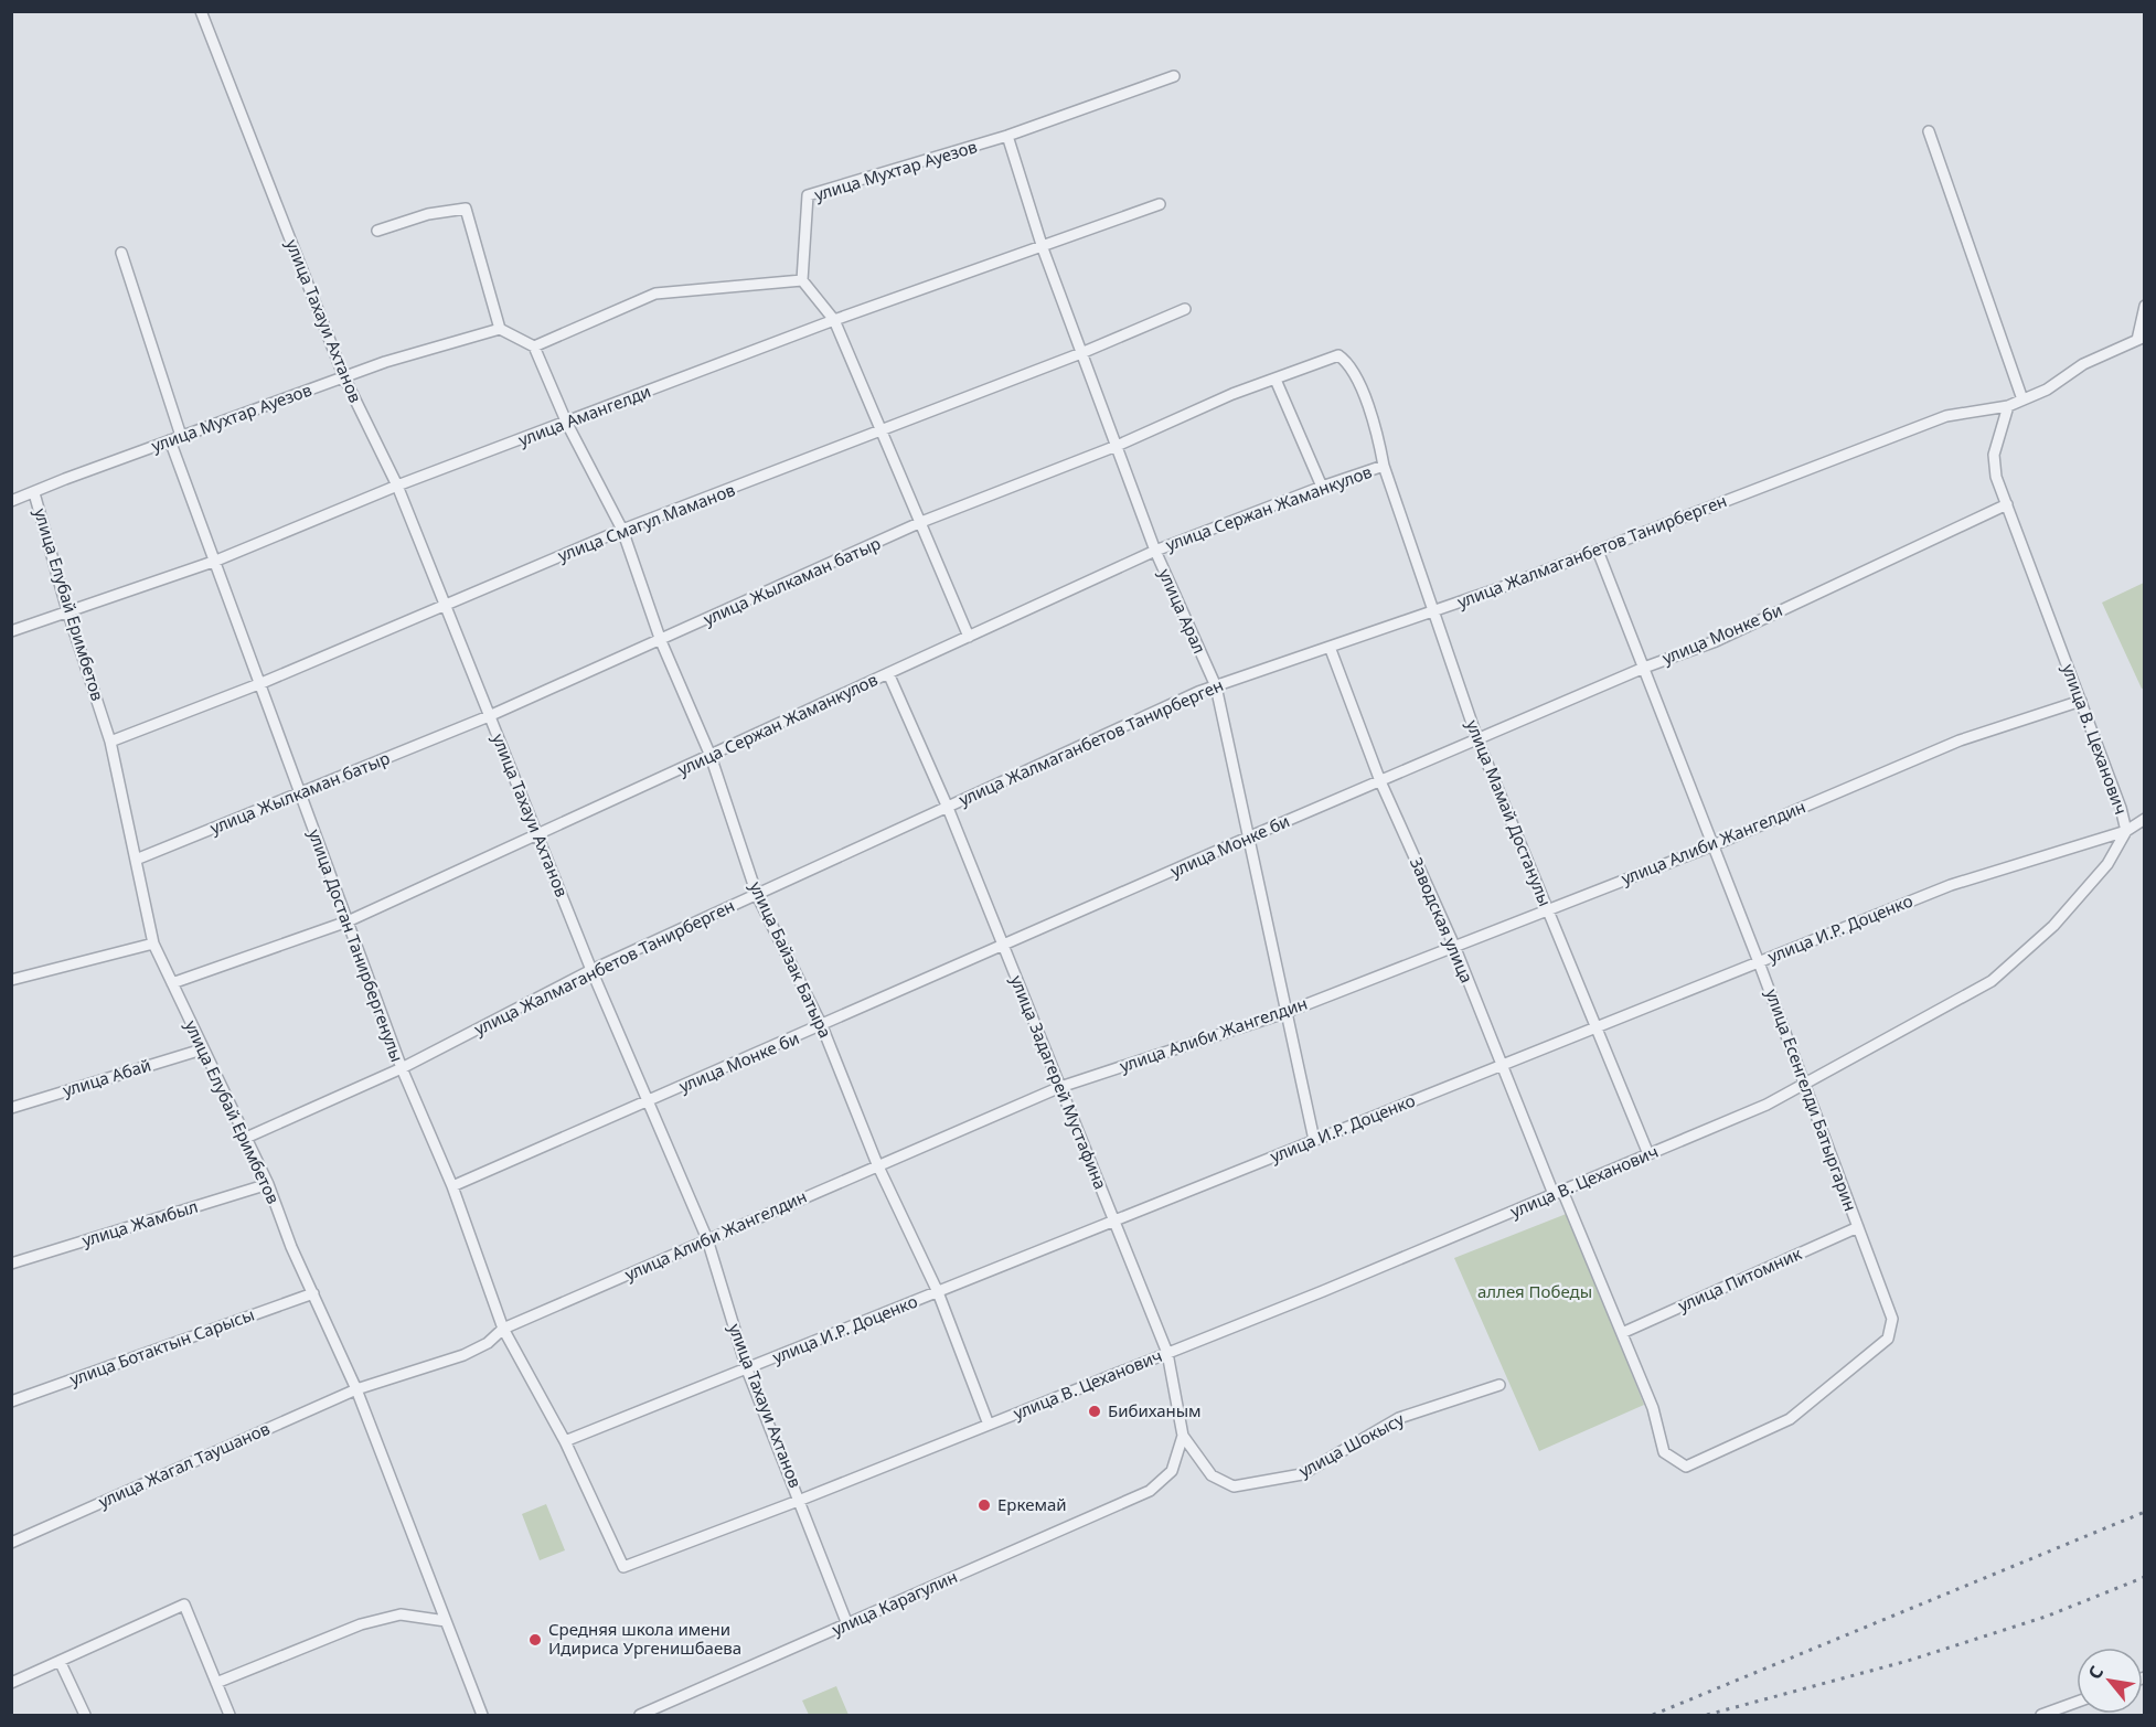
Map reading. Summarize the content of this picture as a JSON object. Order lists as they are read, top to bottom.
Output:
{
  "streets": {
    "street": [
      "улица Мухтар Ауезов",
      "улица Тахауи Ахтанов",
      "улица Амангелди",
      "улица Сержан Жаманкулов",
      "улица Смагул Маманов",
      "улица Жалмаганбетов Танирберген",
      "улица Жылкаман батыр",
      "улица Елубай Еримбетов",
      "улица Арал",
      "улица Монке би",
      "улица В. Цеханович",
      "улица Мамай Достанулы",
      "улица Алиби Жангелдин",
      "Заводская улица",
      "улица И.Р. Доценко",
      "улица Достан Танирбергенулы",
      "улица Байзак Батыра",
      "улица Абай",
      "улица Задагерей Мустафина",
      "улица Есенгелди Батыргарин",
      "улица Жамбыл",
      "улица Питомник",
      "улица Ботактын Сарысы",
      "улица Шокысу",
      "улица Жагал Таушанов",
      "улица Карагулин"
    ]
  },
  "crossings": [
    ["улица Мухтар Ауезов", "улица Тахауи Ахтанов"],
    ["улица Мухтар Ауезов", "улица Елубай Еримбетов"],
    ["улица Мухтар Ауезов", "улица Арал"],
    ["улица Мухтар Ауезов", "улица Достан Танирбергенулы"],
    ["улица Тахауи Ахтанов", "улица Амангелди"],
    ["улица Тахауи Ахтанов", "улица Сержан Жаманкулов"],
    ["улица Тахауи Ахтанов", "улица Смагул Маманов"],
    ["улица Тахауи Ахтанов", "улица Жалмаганбетов Танирберген"],
    ["улица Тахауи Ахтанов", "улица Жылкаман батыр"],
    ["улица Тахауи Ахтанов", "улица Монке би"],
    ["улица Тахауи Ахтанов", "улица В. Цеханович"],
    ["улица Тахауи Ахтанов", "улица Алиби Жангелдин"],
    ["улица Тахауи Ахтанов", "улица И.Р. Доценко"],
    ["улица Тахауи Ахтанов", "улица Карагулин"],
    ["улица Амангелди", "улица Елубай Еримбетов"],
    ["улица Амангелди", "улица Арал"],
    ["улица Амангелди", "улица Достан Танирбергенулы"],
    ["улица Амангелди", "улица Байзак Батыра"],
    ["улица Сержан Жаманкулов", "улица Жылкаман батыр"],
    ["улица Сержан Жаманкулов", "улица Елубай Еримбетов"],
    ["улица Сержан Жаманкулов", "улица Арал"],
    ["улица Сержан Жаманкулов", "улица Мамай Достанулы"],
    ["улица Сержан Жаманкулов", "улица Достан Танирбергенулы"],
    ["улица Сержан Жаманкулов", "улица Байзак Батыра"],
    ["улица Сержан Жаманкулов", "улица Задагерей Мустафина"],
    ["улица Смагул Маманов", "улица Елубай Еримбетов"],
    ["улица Смагул Маманов", "улица Арал"],
    ["улица Смагул Маманов", "улица Достан Танирбергенулы"],
    ["улица Смагул Маманов", "улица Байзак Батыра"],
    ["улица Жалмаганбетов Танирберген", "улица Елубай Еримбетов"],
    ["улица Жалмаганбетов Танирберген", "улица Арал"],
    ["улица Жалмаганбетов Танирберген", "улица В. Цеханович"],
    ["улица Жалмаганбетов Танирберген", "улица Мамай Достанулы"],
    ["улица Жалмаганбетов Танирберген", "Заводская улица"],
    ["улица Жалмаганбетов Танирберген", "улица Достан Танирбергенулы"],
    ["улица Жалмаганбетов Танирберген", "улица Байзак Батыра"],
    ["улица Жалмаганбетов Танирберген", "улица Задагерей Мустафина"],
    ["улица Жалмаганбетов Танирберген", "улица Есенгелди Батыргарин"],
    ["улица Жылкаман батыр", "улица Елубай Еримбетов"],
    ["улица Жылкаман батыр", "улица Арал"],
    ["улица Жылкаман батыр", "улица Мамай Достанулы"],
    ["улица Жылкаман батыр", "улица Достан Танирбергенулы"],
    ["улица Жылкаман батыр", "улица Байзак Батыра"],
    ["улица Елубай Еримбетов", "улица Алиби Жангелдин"],
    ["улица Елубай Еримбетов", "улица Абай"],
    ["улица Елубай Еримбетов", "улица Жамбыл"],
    ["улица Елубай Еримбетов", "улица Ботактын Сарысы"],
    ["улица Елубай Еримбетов", "улица Жагал Таушанов"],
    ["улица Арал", "улица Монке би"],
    ["улица Арал", "улица Алиби Жангелдин"],
    ["улица Арал", "улица И.Р. Доценко"],
    ["улица Монке би", "улица В. Цеханович"],
    ["улица Монке би", "улица Мамай Достанулы"],
    ["улица Монке би", "Заводская улица"],
    ["улица Монке би", "улица Достан Танирбергенулы"],
    ["улица Монке би", "улица Байзак Батыра"],
    ["улица Монке би", "улица Задагерей Мустафина"],
    ["улица Монке би", "улица Есенгелди Батыргарин"],
    ["улица В. Цеханович", "улица Мамай Достанулы"],
    ["улица В. Цеханович", "улица Алиби Жангелдин"],
    ["улица В. Цеханович", "Заводская улица"],
    ["улица В. Цеханович", "улица И.Р. Доценко"],
    ["улица В. Цеханович", "улица Достан Танирбергенулы"],
    ["улица В. Цеханович", "улица Байзак Батыра"],
    ["улица В. Цеханович", "улица Задагерей Мустафина"],
    ["улица В. Цеханович", "улица Есенгелди Батыргарин"],
    ["улица Мамай Достанулы", "улица Алиби Жангелдин"],
    ["улица Мамай Достанулы", "улица И.Р. Доценко"],
    ["улица Алиби Жангелдин", "Заводская улица"],
    ["улица Алиби Жангелдин", "улица Достан Танирбергенулы"],
    ["улица Алиби Жангелдин", "улица Байзак Батыра"],
    ["улица Алиби Жангелдин", "улица Задагерей Мустафина"],
    ["улица Алиби Жангелдин", "улица Есенгелди Батыргарин"],
    ["улица Алиби Жангелдин", "улица Жагал Таушанов"],
    ["Заводская улица", "улица И.Р. Доценко"],
    ["Заводская улица", "улица Есенгелди Батыргарин"],
    ["Заводская улица", "улица Питомник"],
    ["улица И.Р. Доценко", "улица Достан Танирбергенулы"],
    ["улица И.Р. Доценко", "улица Байзак Батыра"],
    ["улица И.Р. Доценко", "улица Задагерей Мустафина"],
    ["улица И.Р. Доценко", "улица Есенгелди Батыргарин"],
    ["улица Задагерей Мустафина", "улица Шокысу"],
    ["улица Задагерей Мустафина", "улица Карагулин"],
    ["улица Есенгелди Батыргарин", "улица Питомник"]
  ],
  "parks": ["аллея Победы"],
  "places": ["Бибиханым", "Еркемай", "Средняя школа имени Идириса Ургенишбаева"],
  "north": "top left"
}
